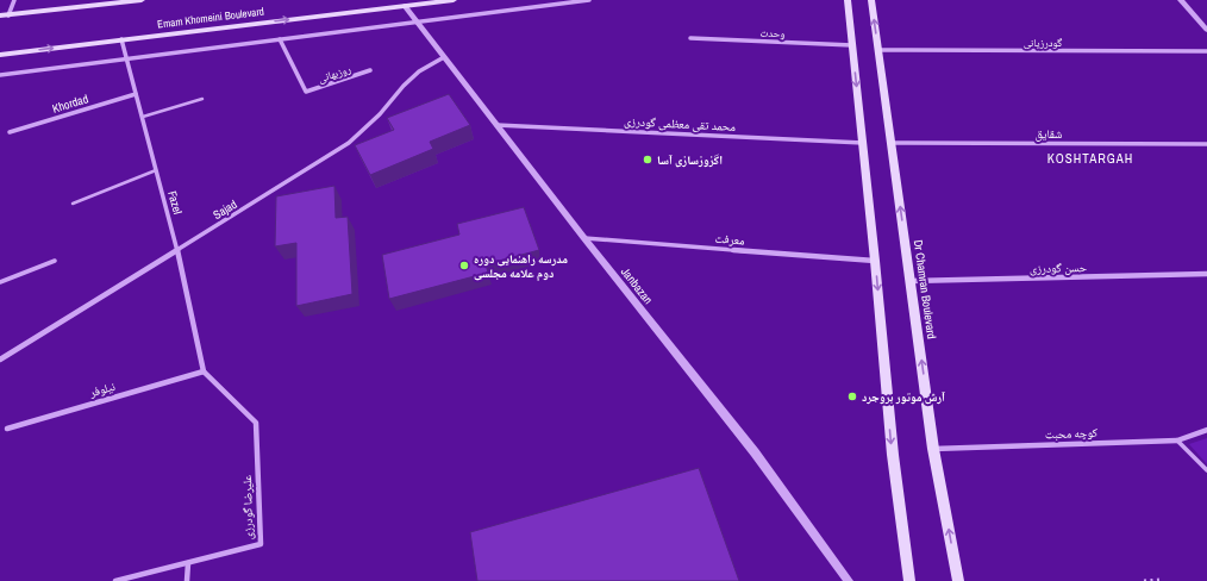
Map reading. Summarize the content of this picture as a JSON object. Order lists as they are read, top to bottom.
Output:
{
  "streets": {
    "main road": ["Emam Khomeini Boulevard", "Dr Chamran Boulevard"],
    "street": [
      "وحدت",
      "گودرزیانی",
      "روزبهانی",
      "Khordad",
      "محمد تقی معظمی گودرزی",
      "شقایق",
      "Fazel",
      "Sajad",
      "معرفت",
      "حسن گودرزی",
      "Janbazan",
      "نیلوفر",
      "کوچه محبت",
      "علیرضا گودرزی"
    ]
  },
  "crossings": [
    ["Emam Khomeini Boulevard", "Fazel"],
    ["Emam Khomeini Boulevard", "Janbazan"],
    ["گودرزیانی", "Dr Chamran Boulevard"],
    ["Khordad", "Fazel"],
    ["محمد تقی معظمی گودرزی", "Janbazan"],
    ["شقایق", "Dr Chamran Boulevard"],
    ["Fazel", "Sajad"],
    ["Fazel", "نیلوفر"],
    ["Fazel", "علیرضا گودرزی"],
    ["Sajad", "Janbazan"],
    ["معرفت", "Janbazan"],
    ["حسن گودرزی", "Dr Chamran Boulevard"],
    ["Dr Chamran Boulevard", "کوچه محبت"],
    ["نیلوفر", "علیرضا گودرزی"]
  ],
  "districts": ["KOSHTARGAH"],
  "places": ["اگزوزسازی آسا", "مدرسه راهنمایی دوره دوم علامه مجلسی", "آرش موتور بروجرد"]
}
